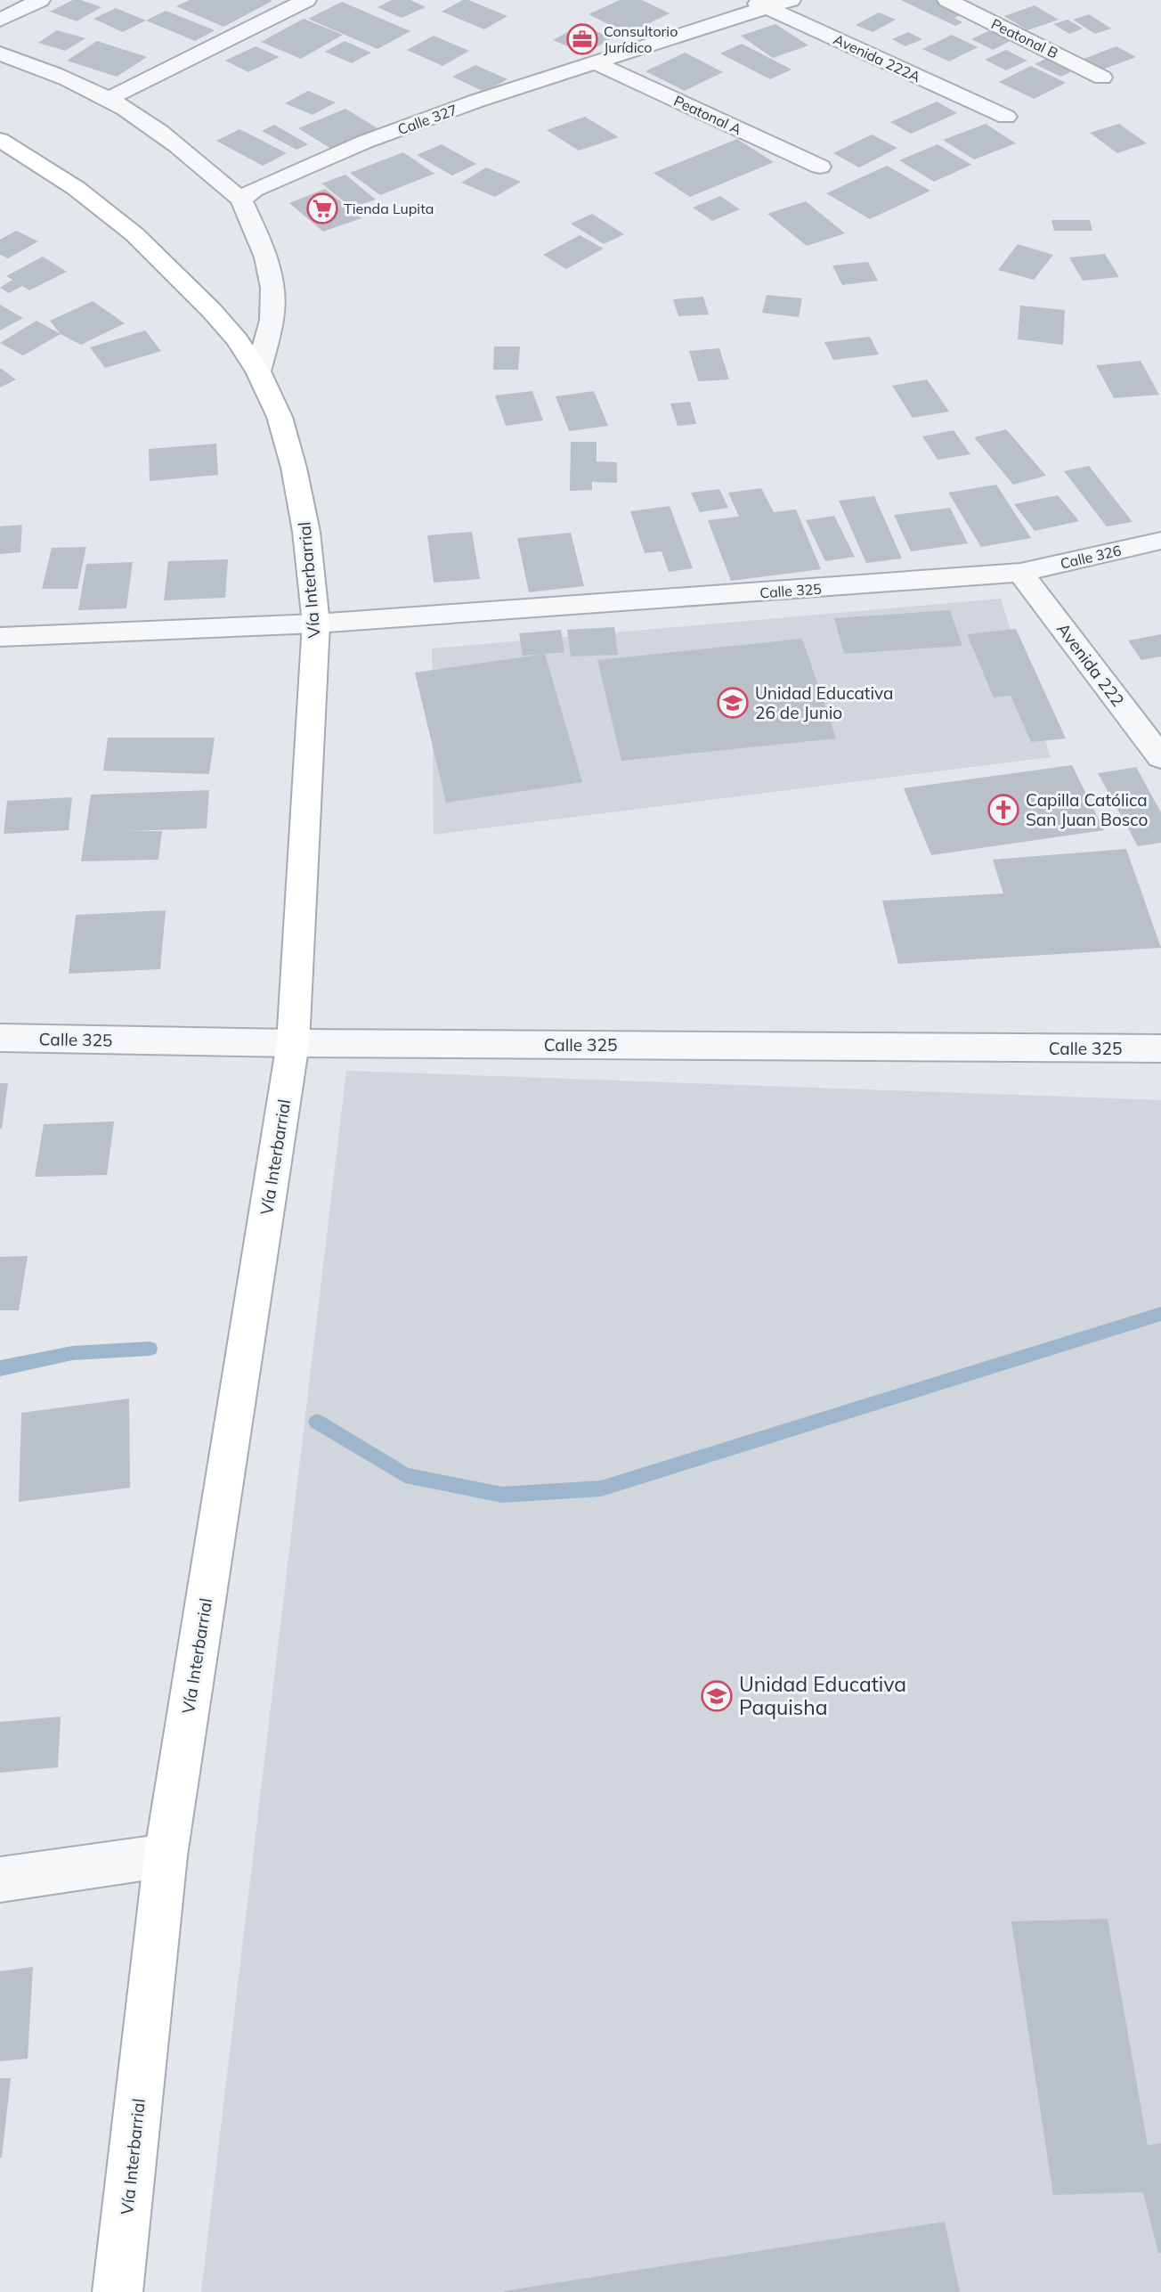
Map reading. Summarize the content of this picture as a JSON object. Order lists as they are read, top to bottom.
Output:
{
  "streets": {
    "main road": ["Vía Interbarrial"],
    "street": [
      "Peatonal B",
      "Avenida 222A",
      "Peatonal A",
      "Calle 327",
      "Calle 326",
      "Calle 325",
      "Avenida 222"
    ]
  },
  "crossings": [
    ["Avenida 222A", "Calle 327"],
    ["Peatonal A", "Calle 327"],
    ["Calle 326", "Calle 325"],
    ["Calle 326", "Avenida 222"],
    ["Vía Interbarrial", "Calle 325"],
    ["Calle 325", "Avenida 222"]
  ],
  "places": {
    "office": ["Consultorio Jurídico"],
    "supermarket": ["Tienda Lupita"],
    "school or university": ["Unidad Educativa 26 de Junio", "Unidad Educativa Paquisha"],
    "church": ["Capilla Católica San Juan Bosco"]
  }
}
